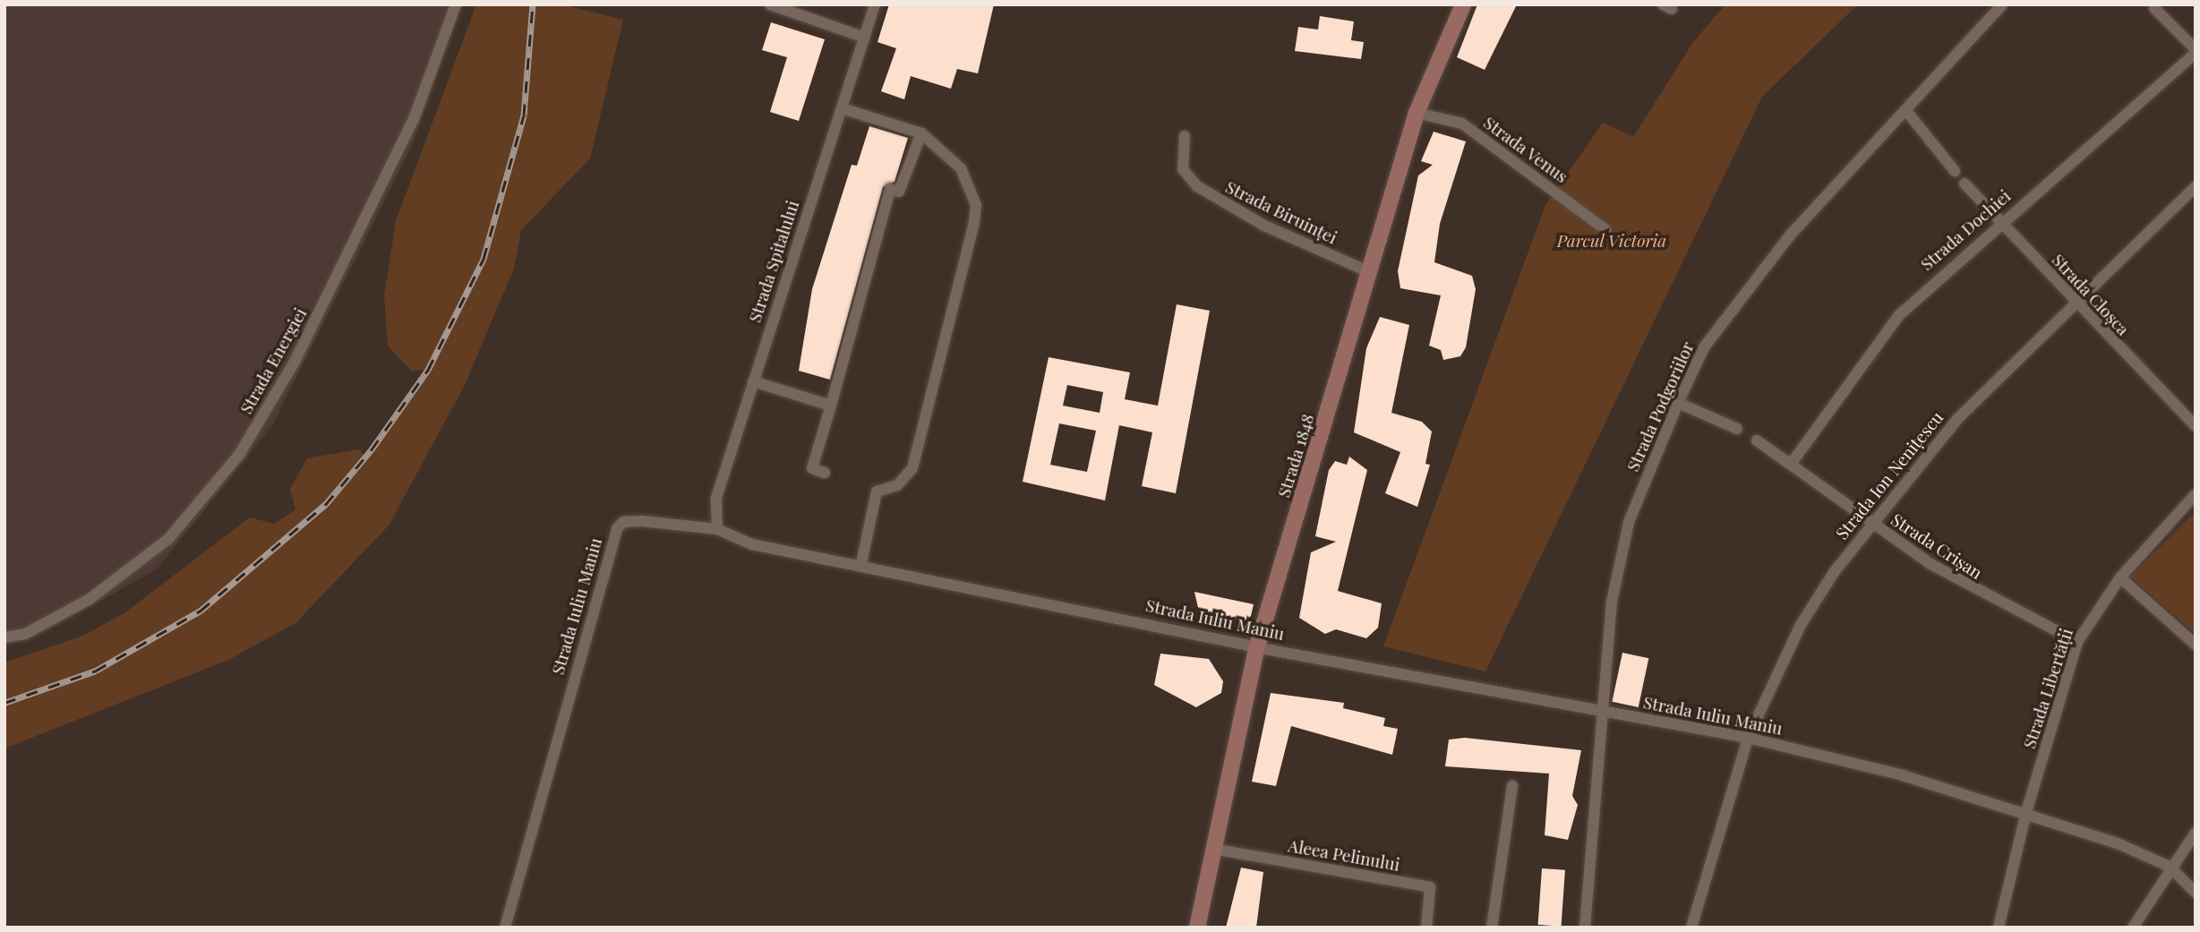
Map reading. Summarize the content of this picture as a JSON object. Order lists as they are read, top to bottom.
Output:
{
  "streets": {
    "main road": ["Strada 1848"],
    "street": [
      "Strada Venus",
      "Strada Biruinței",
      "Strada Dochiei",
      "Strada Spitalului",
      "Strada Cloșca",
      "Strada Energiei",
      "Strada Podgoriilor",
      "Strada Ion Nenițescu",
      "Strada Crișan",
      "Strada Iuliu Maniu",
      "Strada Libertății",
      "Aleea Pelinului"
    ]
  },
  "crossings": [
    ["Strada Venus", "Strada 1848"],
    ["Strada Biruinței", "Strada 1848"],
    ["Strada Dochiei", "Strada Cloșca"],
    ["Strada Dochiei", "Strada Crișan"],
    ["Strada Spitalului", "Strada Iuliu Maniu"],
    ["Strada Cloșca", "Strada Ion Nenițescu"],
    ["Strada Podgoriilor", "Strada Iuliu Maniu"],
    ["Strada 1848", "Strada Iuliu Maniu"],
    ["Strada 1848", "Aleea Pelinului"],
    ["Strada Ion Nenițescu", "Strada Crișan"],
    ["Strada Ion Nenițescu", "Strada Iuliu Maniu"],
    ["Strada Crișan", "Strada Libertății"],
    ["Strada Iuliu Maniu", "Strada Libertății"]
  ],
  "parks": ["Parcul Victoria"]
}
